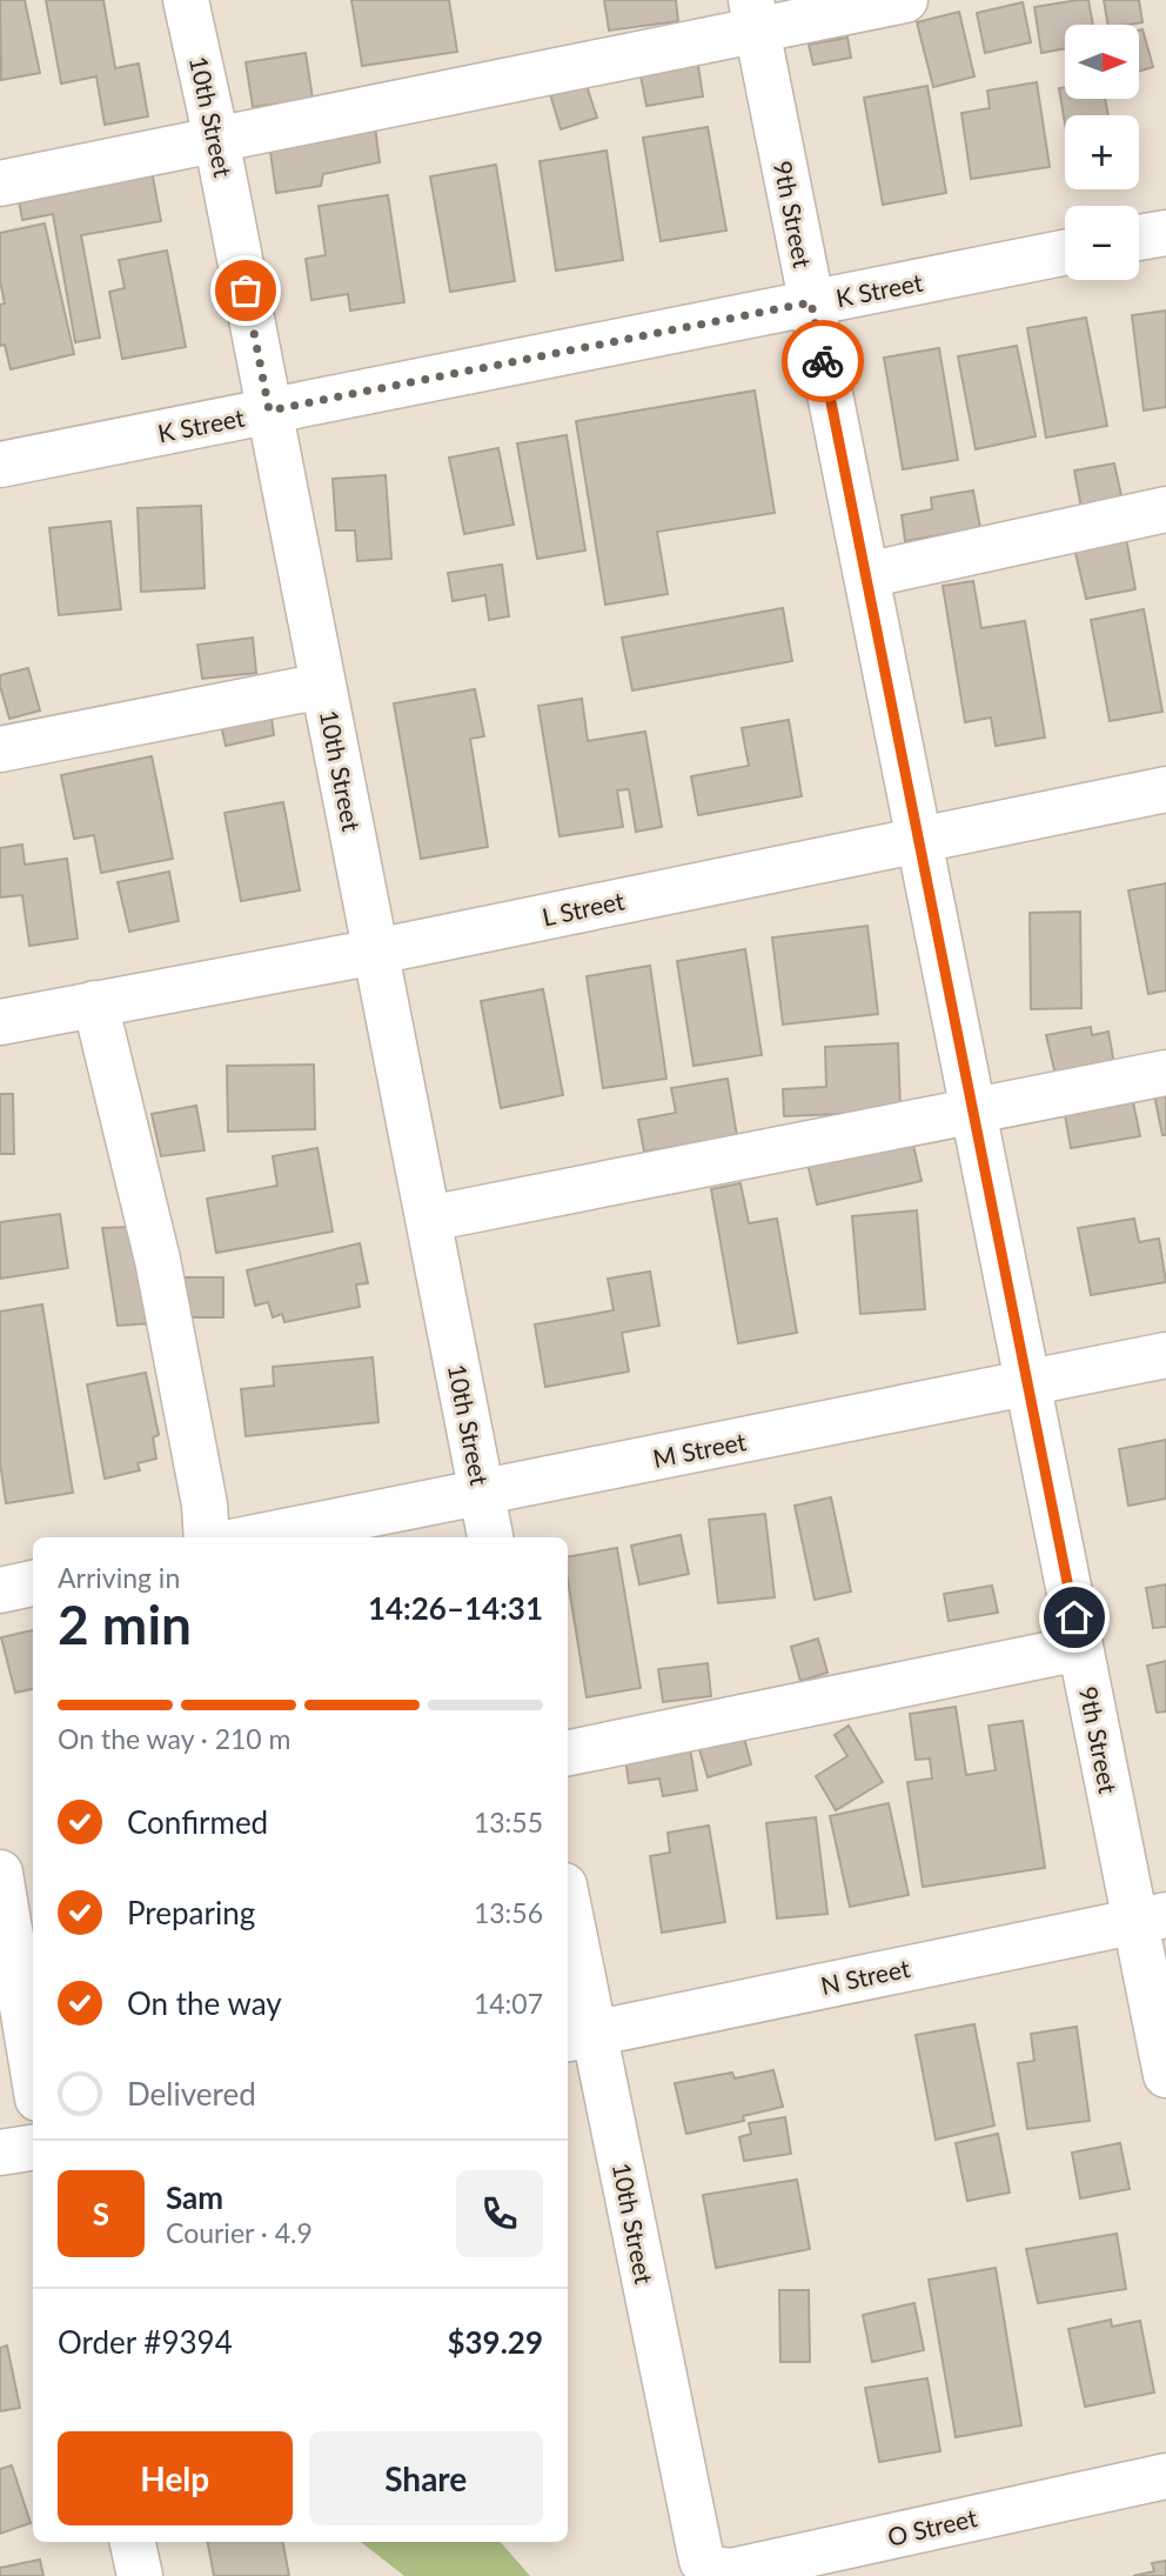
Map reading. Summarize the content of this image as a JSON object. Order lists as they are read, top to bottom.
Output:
{
  "streets": {
    "street": [
      "10th Street",
      "9th Street",
      "K Street",
      "L Street",
      "M Street",
      "N Street",
      "O Street"
    ]
  },
  "crossings": [
    ["10th Street", "K Street"],
    ["10th Street", "L Street"],
    ["10th Street", "M Street"],
    ["10th Street", "N Street"],
    ["10th Street", "O Street"],
    ["9th Street", "K Street"],
    ["9th Street", "L Street"],
    ["9th Street", "M Street"],
    ["9th Street", "N Street"]
  ],
  "north": "right",
  "page": {
    "map_buttons": ["+", "−"],
    "heading": ["2 min", "Arriving in", "14:26–14:31"],
    "panel": [
      "Sam",
      "Courier · 4.9",
      "Order #9394",
      "$39.29"
    ],
    "bar": "On the way · 210 m",
    "list": [
      ["Confirmed", "13:55"],
      ["Preparing", "13:56"],
      ["On the way", "14:07"],
      "Delivered"
    ],
    "round": "S",
    "buttons": ["Help", "Share"]
  }
}
